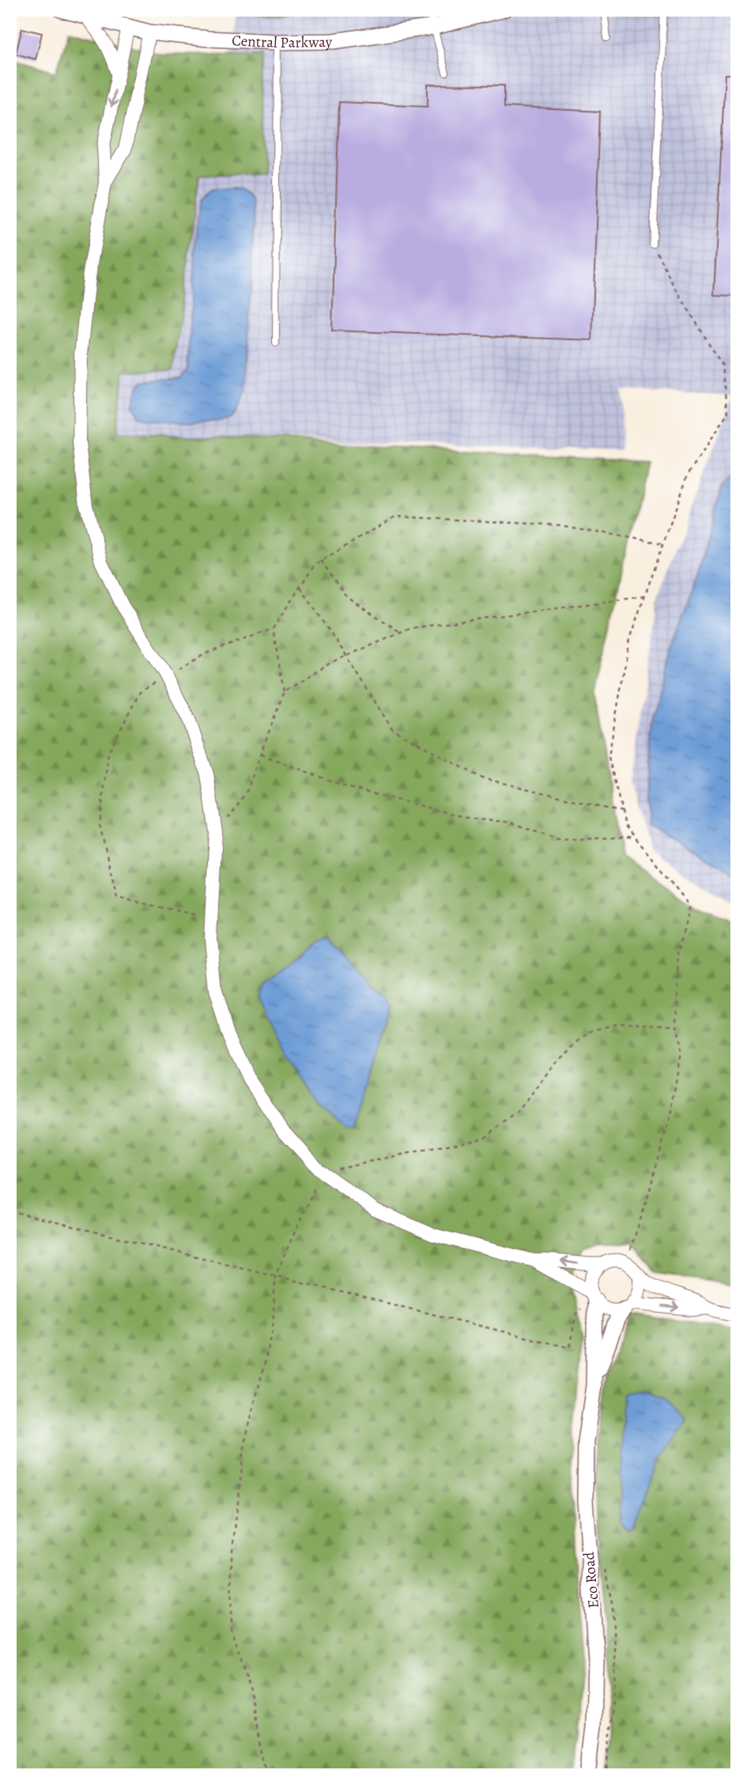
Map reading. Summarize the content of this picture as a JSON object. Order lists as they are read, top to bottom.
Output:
{
  "streets": {
    "street": ["Central Parkway", "Eco Road"]
  }
}
